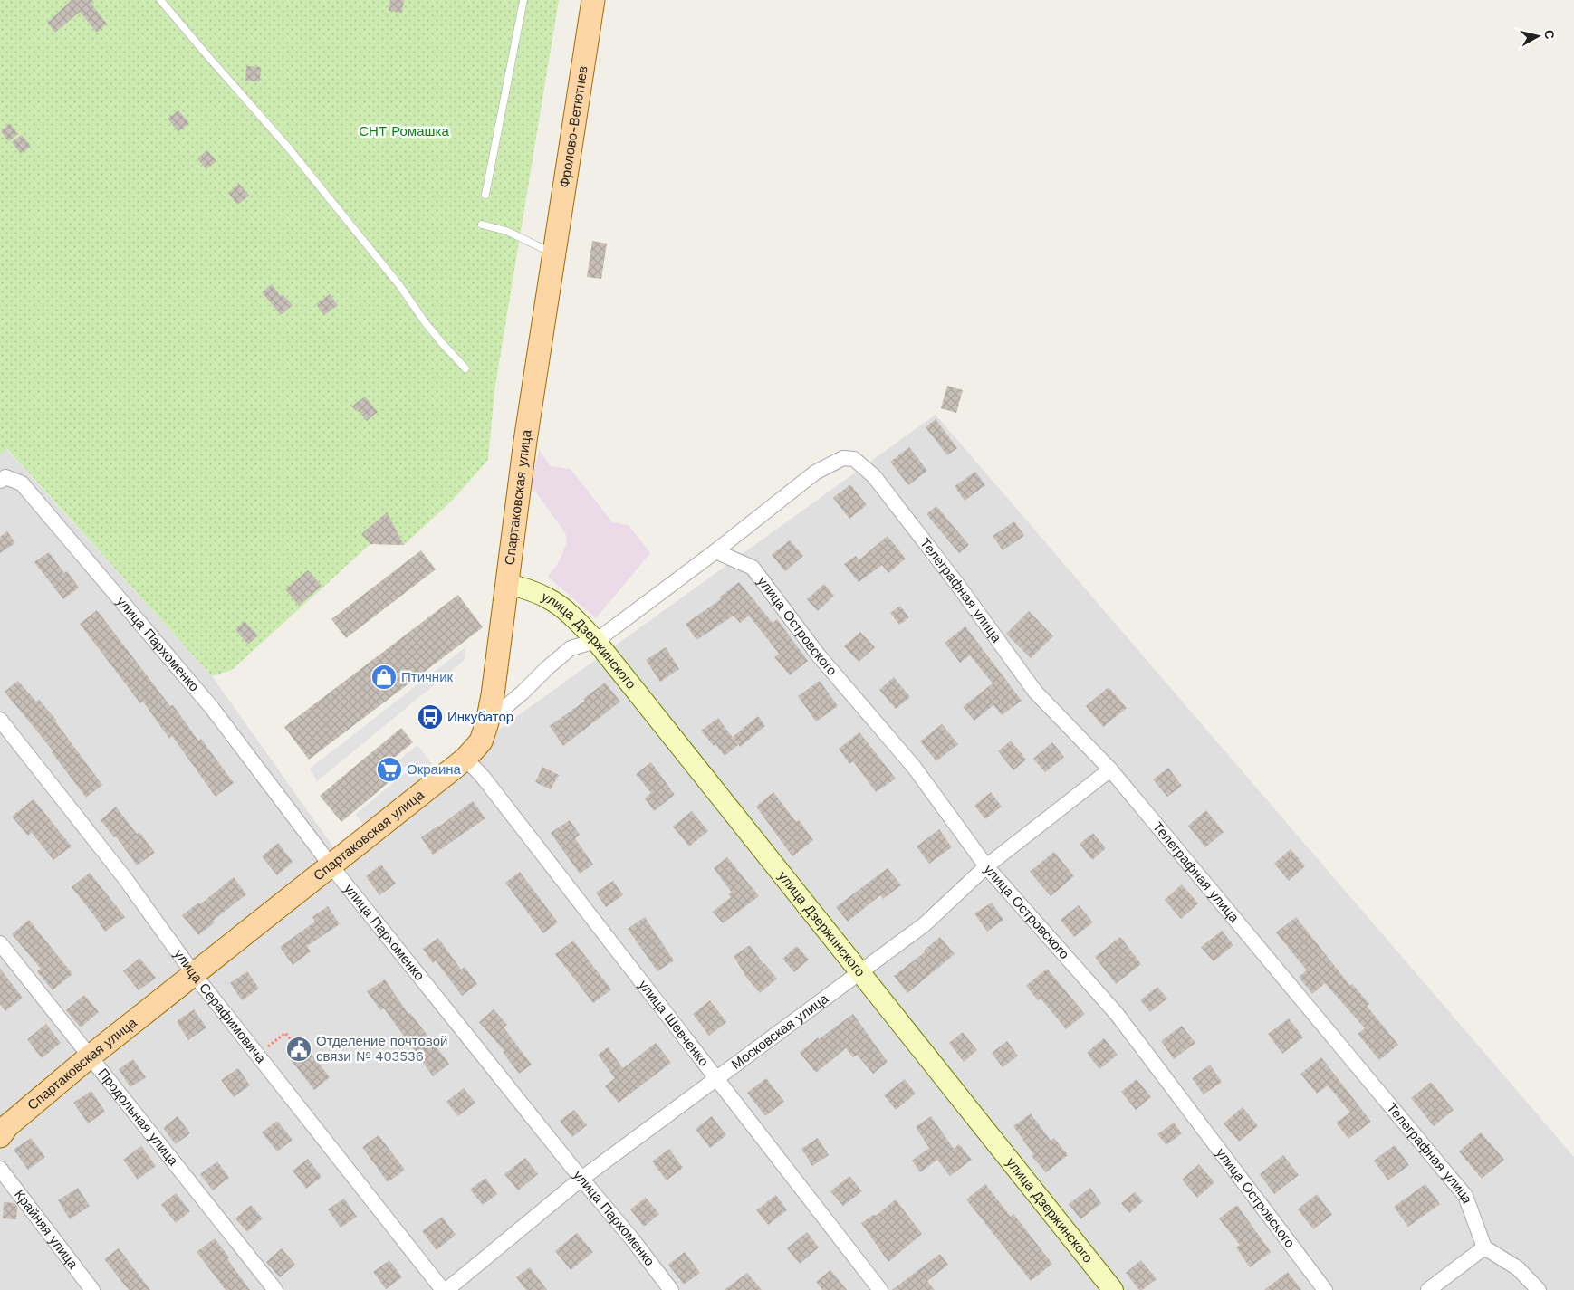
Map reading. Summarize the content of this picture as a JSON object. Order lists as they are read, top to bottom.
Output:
{
  "streets": {
    "main road": ["Фролово-Ветютнев", "Спартаковская улица"],
    "street": [
      "Телеграфная улица",
      "улица Островского",
      "улица Дзержинского",
      "улица Пархоменко",
      "улица Серафимовича",
      "улица Шевченко",
      "Московская улица",
      "Продольная улица",
      "Крайняя улица"
    ]
  },
  "crossings": [
    ["Фролово-Ветютнев", "Спартаковская улица"],
    ["Спартаковская улица", "улица Дзержинского"],
    ["Спартаковская улица", "улица Пархоменко"],
    ["Спартаковская улица", "улица Серафимовича"],
    ["Спартаковская улица", "улица Шевченко"],
    ["Спартаковская улица", "Продольная улица"],
    ["Телеграфная улица", "улица Островского"],
    ["Телеграфная улица", "Московская улица"],
    ["улица Островского", "Московская улица"],
    ["улица Дзержинского", "Московская улица"],
    ["улица Пархоменко", "Московская улица"],
    ["улица Серафимовича", "Московская улица"],
    ["улица Шевченко", "Московская улица"]
  ],
  "parks": ["СНТ Ромашка"],
  "places": {
    "shop": ["Птичник"],
    "bus stop": ["Инкубатор"],
    "supermarket": ["Окраина"],
    "public building": ["Отделение почтовой связи № 403536"]
  },
  "north": "right"
}
